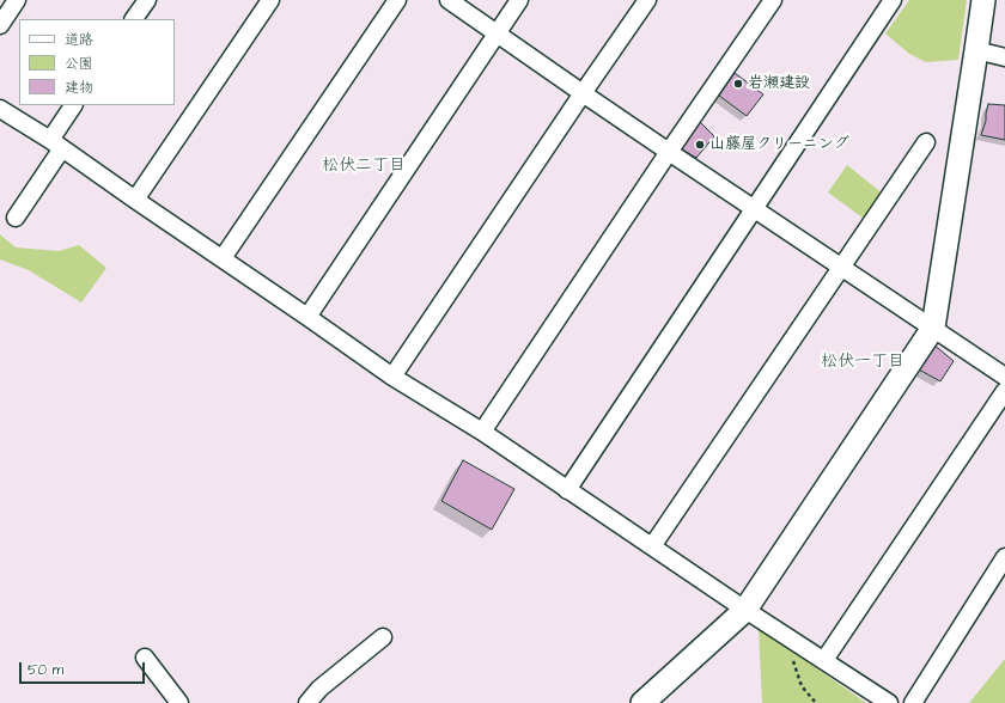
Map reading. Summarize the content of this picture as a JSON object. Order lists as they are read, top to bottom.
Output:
{
  "districts": ["松伏二丁目", "松伏一丁目"],
  "places": ["岩瀬建設", "山藤屋クリーニング"],
  "legend": ["道路", "公園", "建物"],
  "scale_bar": "50 m"
}
